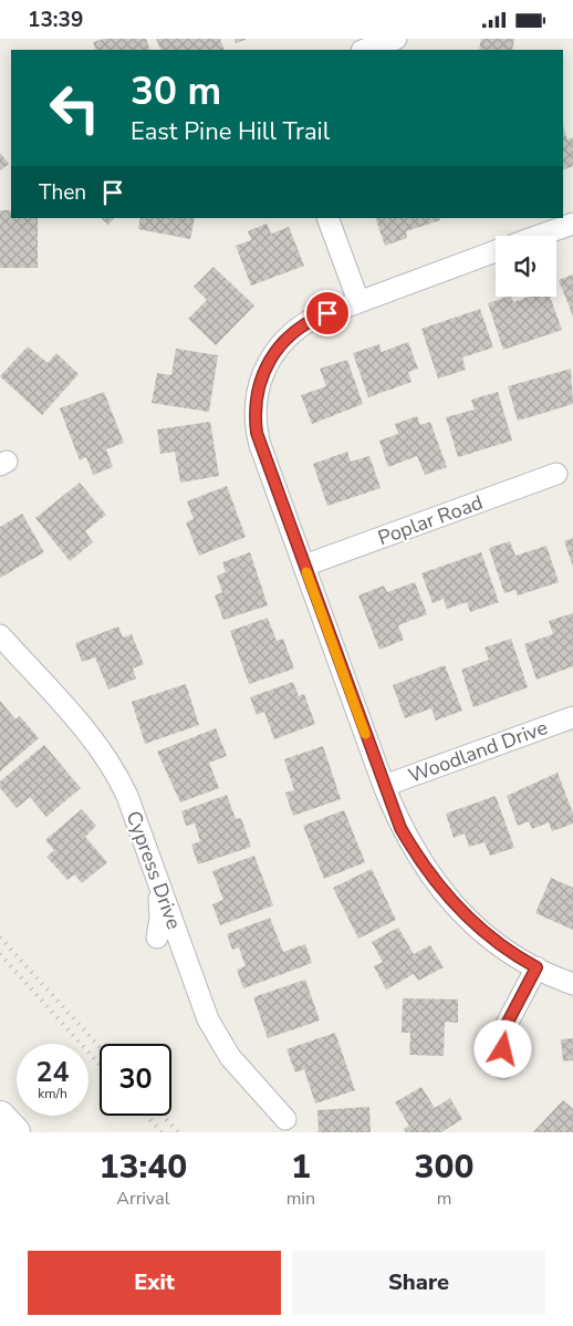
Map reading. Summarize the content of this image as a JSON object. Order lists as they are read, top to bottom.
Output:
{
  "streets": {
    "street": ["Poplar Road", "Woodland Drive", "Cypress Drive"]
  },
  "page": {
    "status": "13:39",
    "turn": ["30 m", "East Pine Hill Trail"],
    "then": "Then",
    "speed": "24 km/h",
    "limit": "30",
    "eta": [
      "13:40",
      "Arrival",
      "1",
      "min",
      "300",
      "m"
    ],
    "buttons": ["Exit", "Share"]
  }
}
